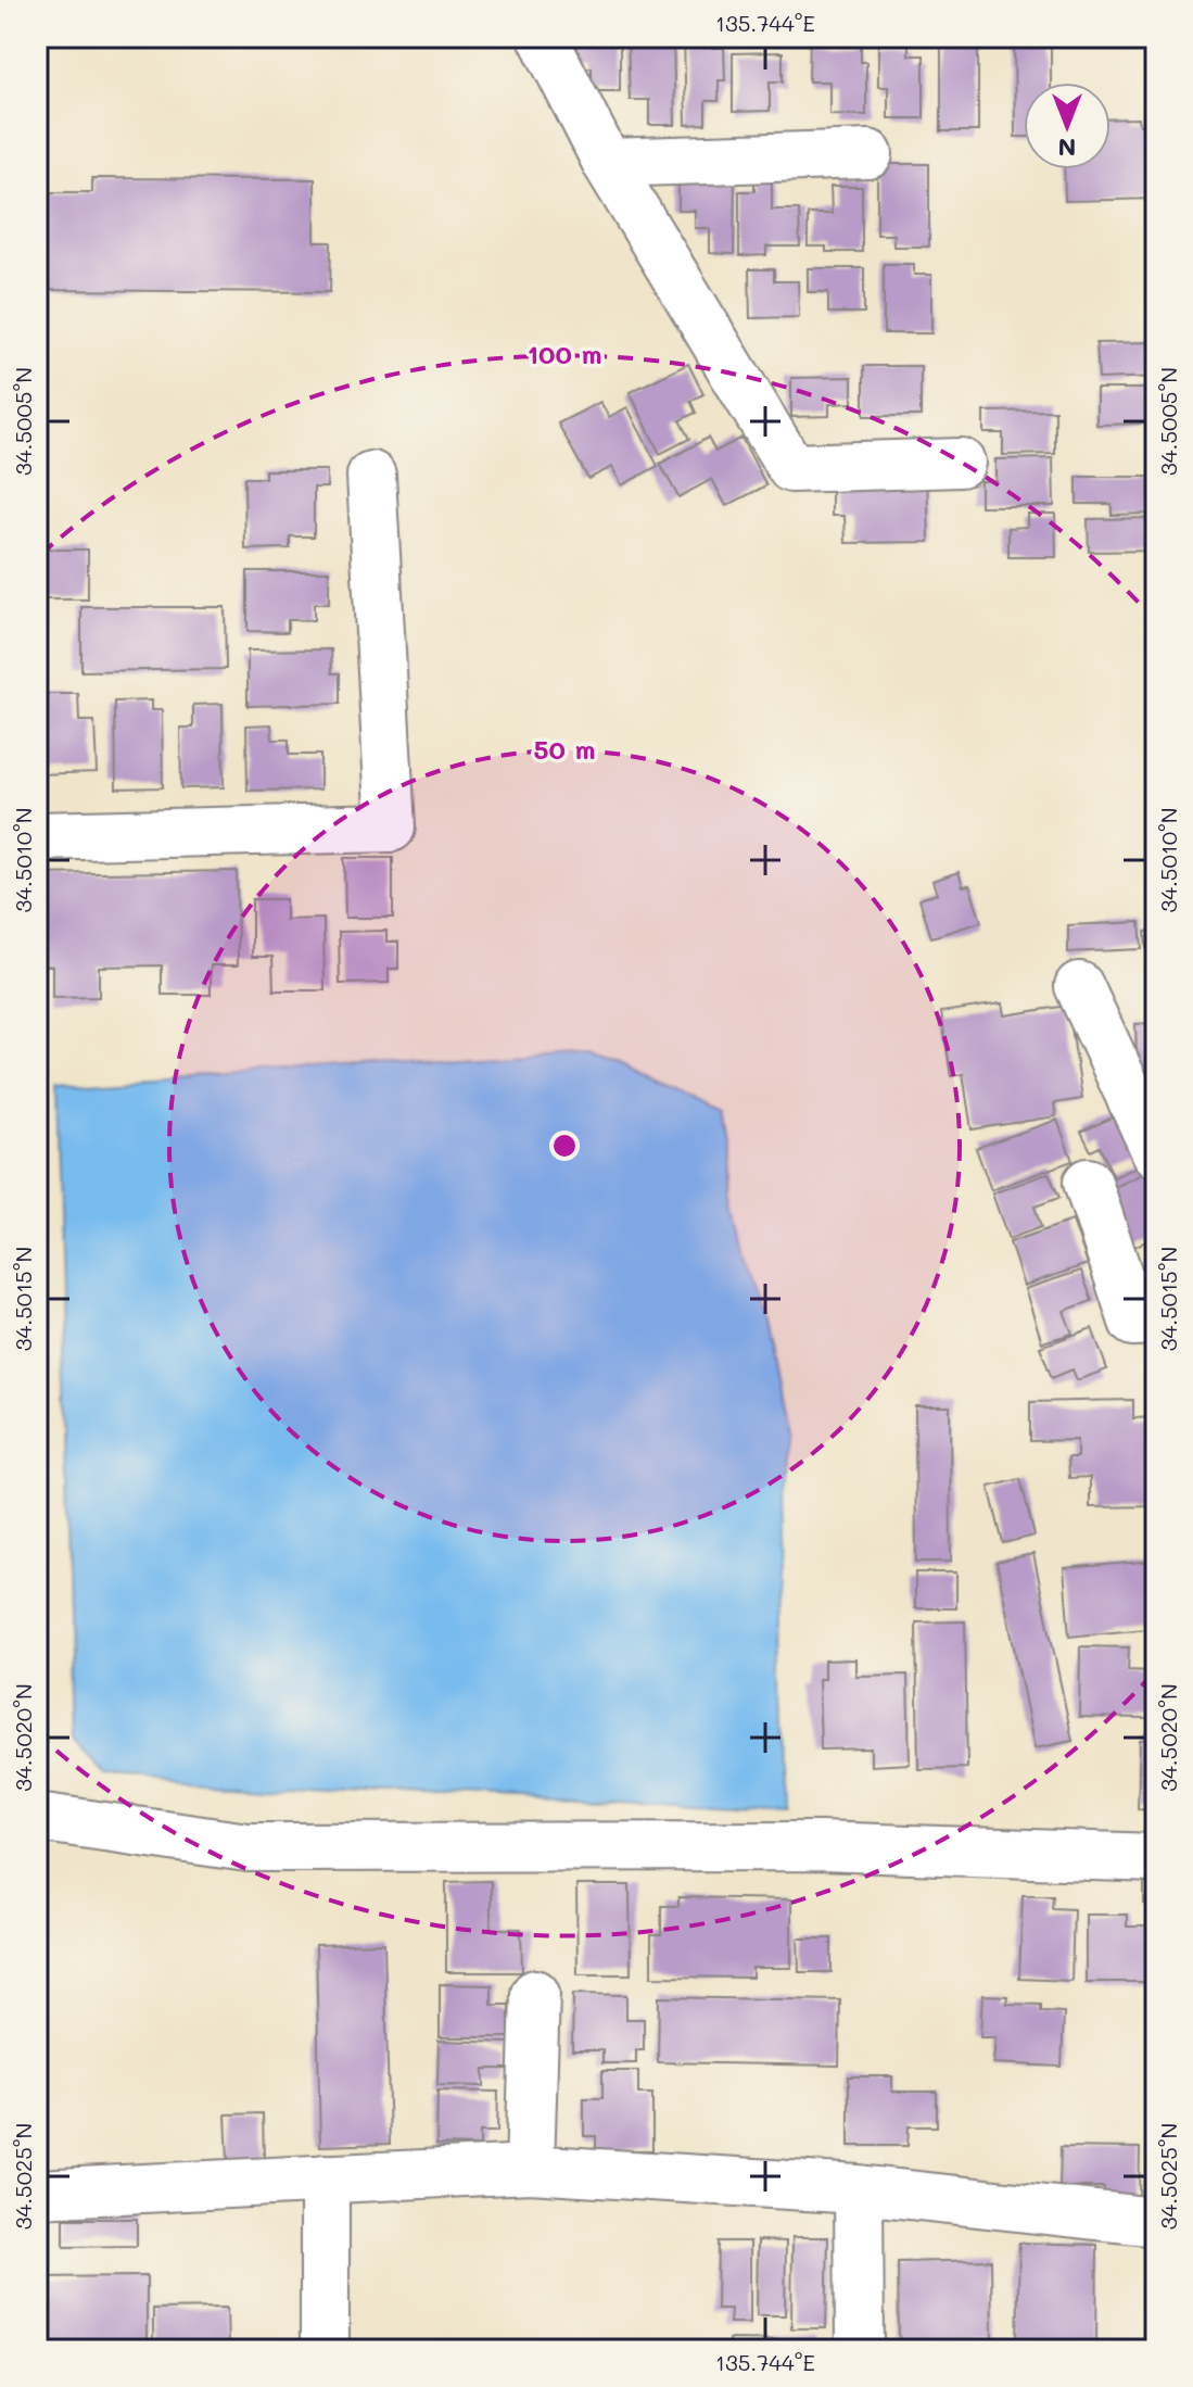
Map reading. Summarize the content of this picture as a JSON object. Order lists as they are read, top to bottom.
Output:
{
  "north": "bottom",
  "coordinates": [
    "135.744°E",
    "34.5005°N",
    "34.5010°N",
    "34.5015°N",
    "34.5020°N",
    "34.5025°N"
  ],
  "rings": ["100 m", "50 m"]
}
